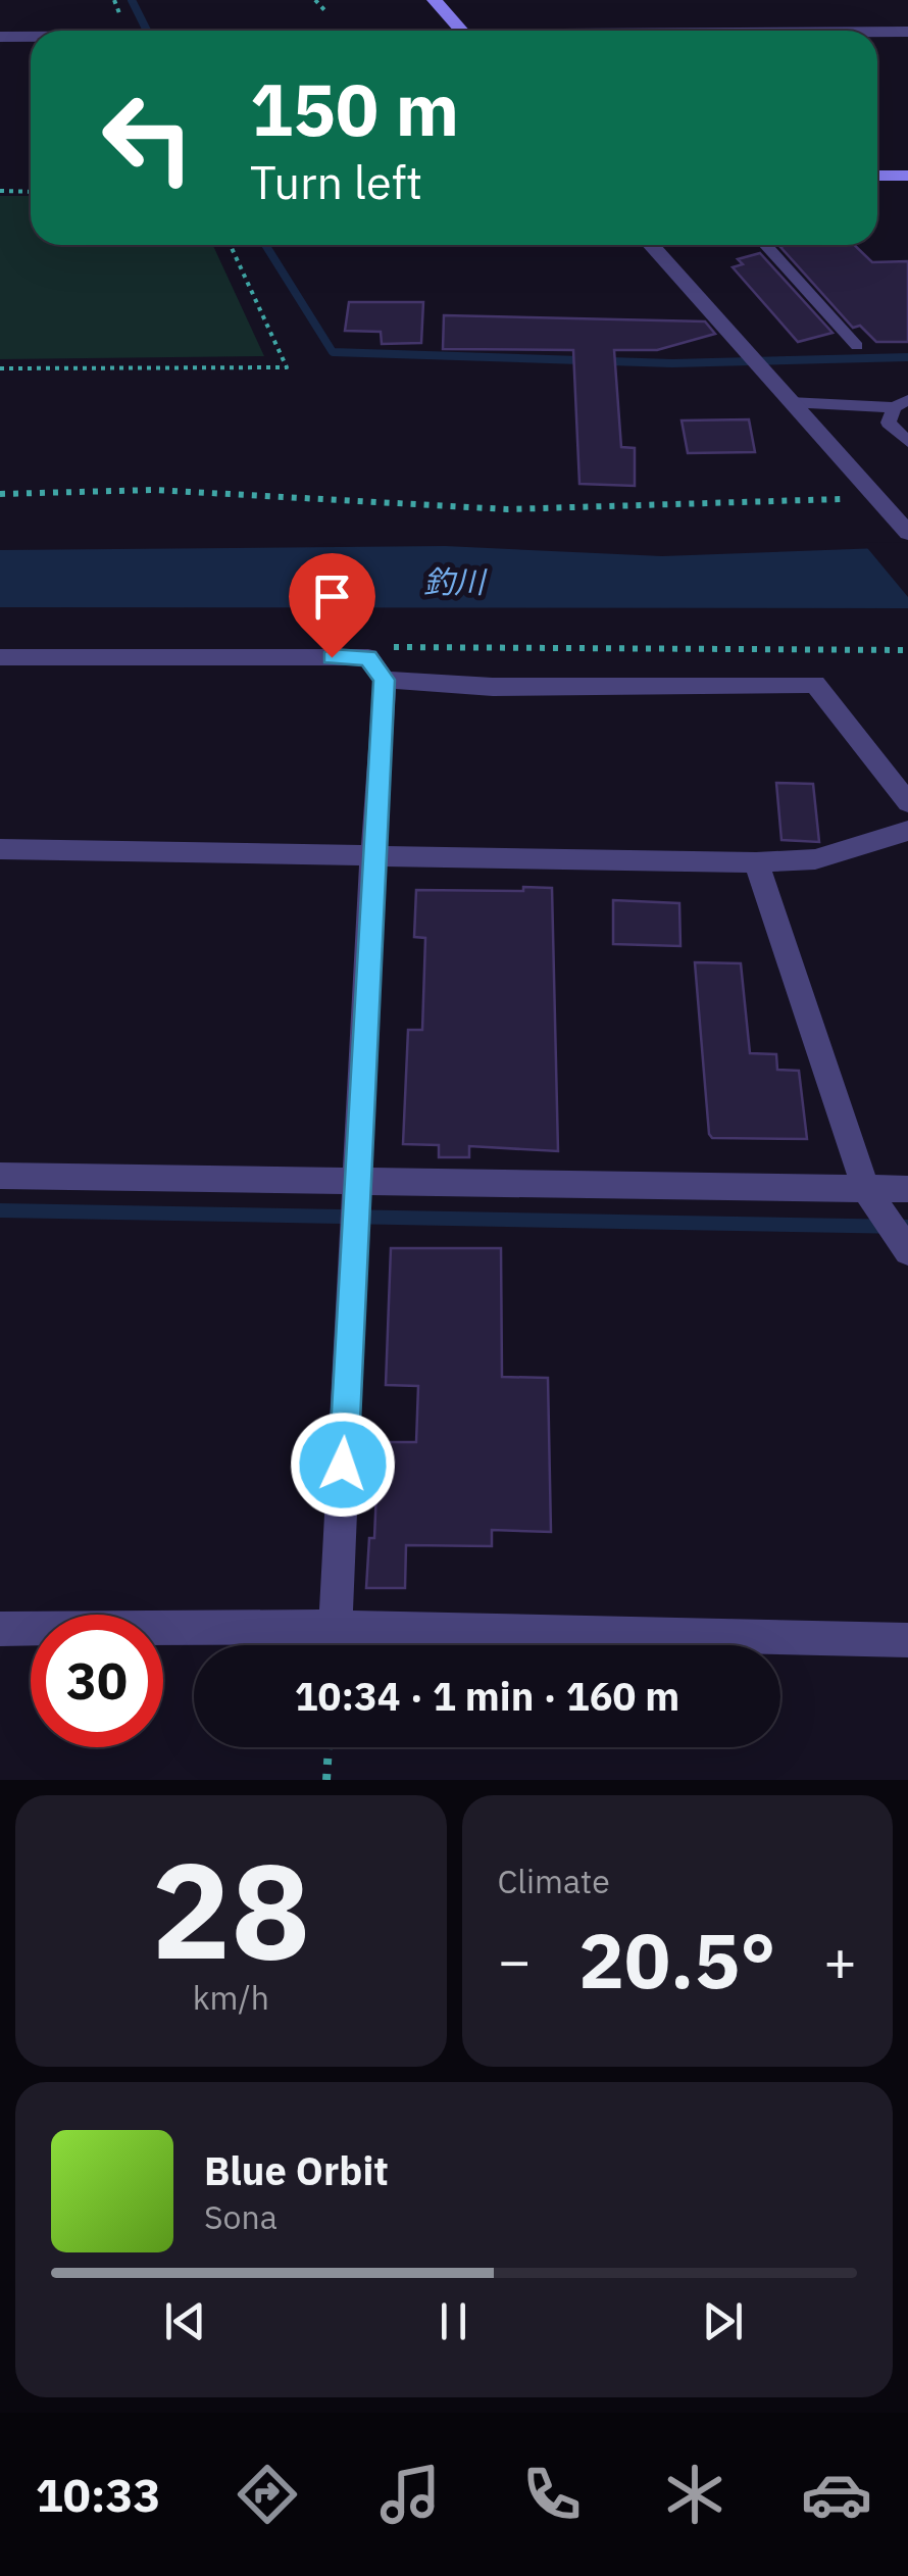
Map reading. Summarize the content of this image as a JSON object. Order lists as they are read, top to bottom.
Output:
{
  "water": ["釣川"],
  "page": {
    "turn": ["150 m", "Turn left"],
    "limit": "30",
    "trip": "10:34 · 1 min · 160 m",
    "tile": [
      ["28", "km/h"],
      "Climate"
    ],
    "heat": ["−", "20.5°", "+"],
    "song": ["Blue Orbit", "Sona"],
    "tabs": "10:33"
  }
}
